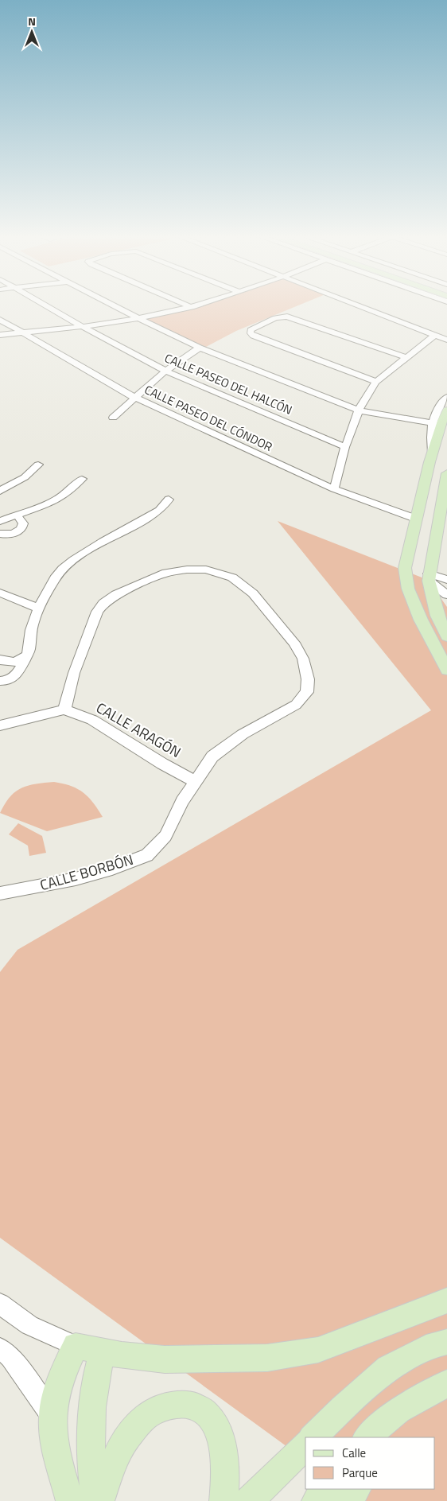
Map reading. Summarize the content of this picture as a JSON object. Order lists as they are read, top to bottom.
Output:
{
  "streets": {
    "street": [
      "CALLE PASEO DEL HALCÓN",
      "CALLE PASEO DEL CÓNDOR",
      "CALLE ARAGÓN",
      "CALLE BORBÓN"
    ]
  },
  "crossings": [
    ["CALLE ARAGÓN", "CALLE BORBÓN"]
  ],
  "legend": ["Calle", "Parque"],
  "north": "top"
}
